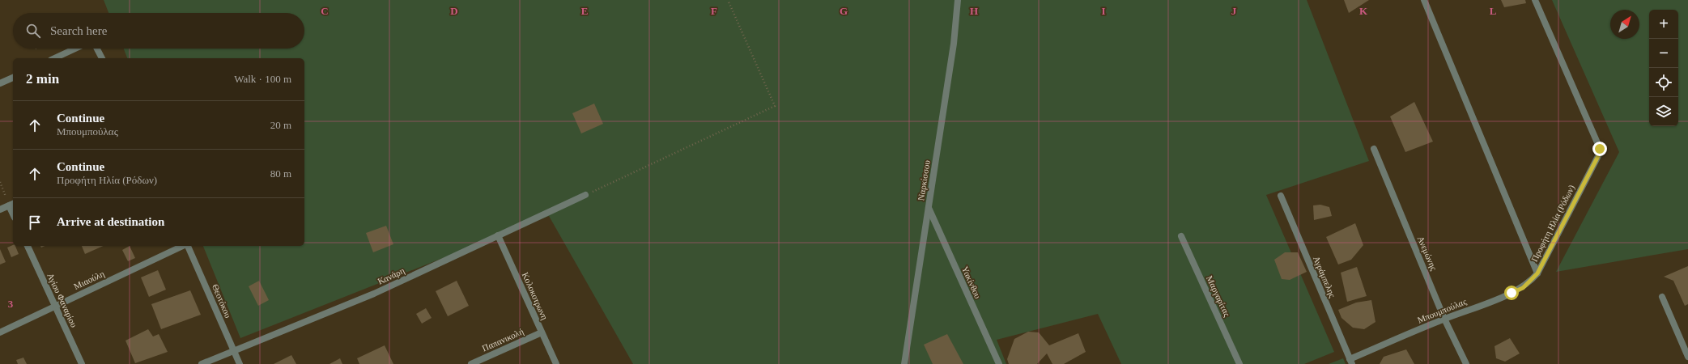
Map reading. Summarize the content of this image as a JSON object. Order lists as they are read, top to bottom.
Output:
{
  "streets": {
    "street": [
      "Ναρκίσσου",
      "Προφήτη Ηλία (Ρόδων)",
      "Ανεμώνης",
      "Κανάρη",
      "Αγράμπελης",
      "Μιαούλη",
      "Υακίνθου",
      "Κολοκοτρωνη",
      "Μαργαρίτας",
      "Αγίου Φαναρίου",
      "Θεοτόκου",
      "Μπουμπούλας",
      "Παπανικολή"
    ]
  },
  "crossings": [
    ["Ναρκίσσου", "Υακίνθου"],
    ["Προφήτη Ηλία (Ρόδων)", "Μπουμπούλας"],
    ["Ανεμώνης", "Μπουμπούλας"],
    ["Κανάρη", "Κολοκοτρωνη"],
    ["Κανάρη", "Θεοτόκου"],
    ["Αγράμπελης", "Μπουμπούλας"],
    ["Μιαούλη", "Αγίου Φαναρίου"],
    ["Κολοκοτρωνη", "Παπανικολή"]
  ],
  "north": "top right",
  "page": {
    "map_buttons": ["+", "−"],
    "search": "Search here",
    "heading": ["2 min", "Walk · 100 m"],
    "list": [
      ["Continue", "Μπουμπούλας", "20 m"],
      ["Continue", "Προφήτη Ηλία (Ρόδων)", "80 m"],
      "Arrive at destination"
    ]
  },
  "grid": {
    "columns": [
      "C",
      "D",
      "E",
      "F",
      "G",
      "H",
      "I",
      "J",
      "K",
      "L"
    ],
    "rows": ["3"]
  }
}
